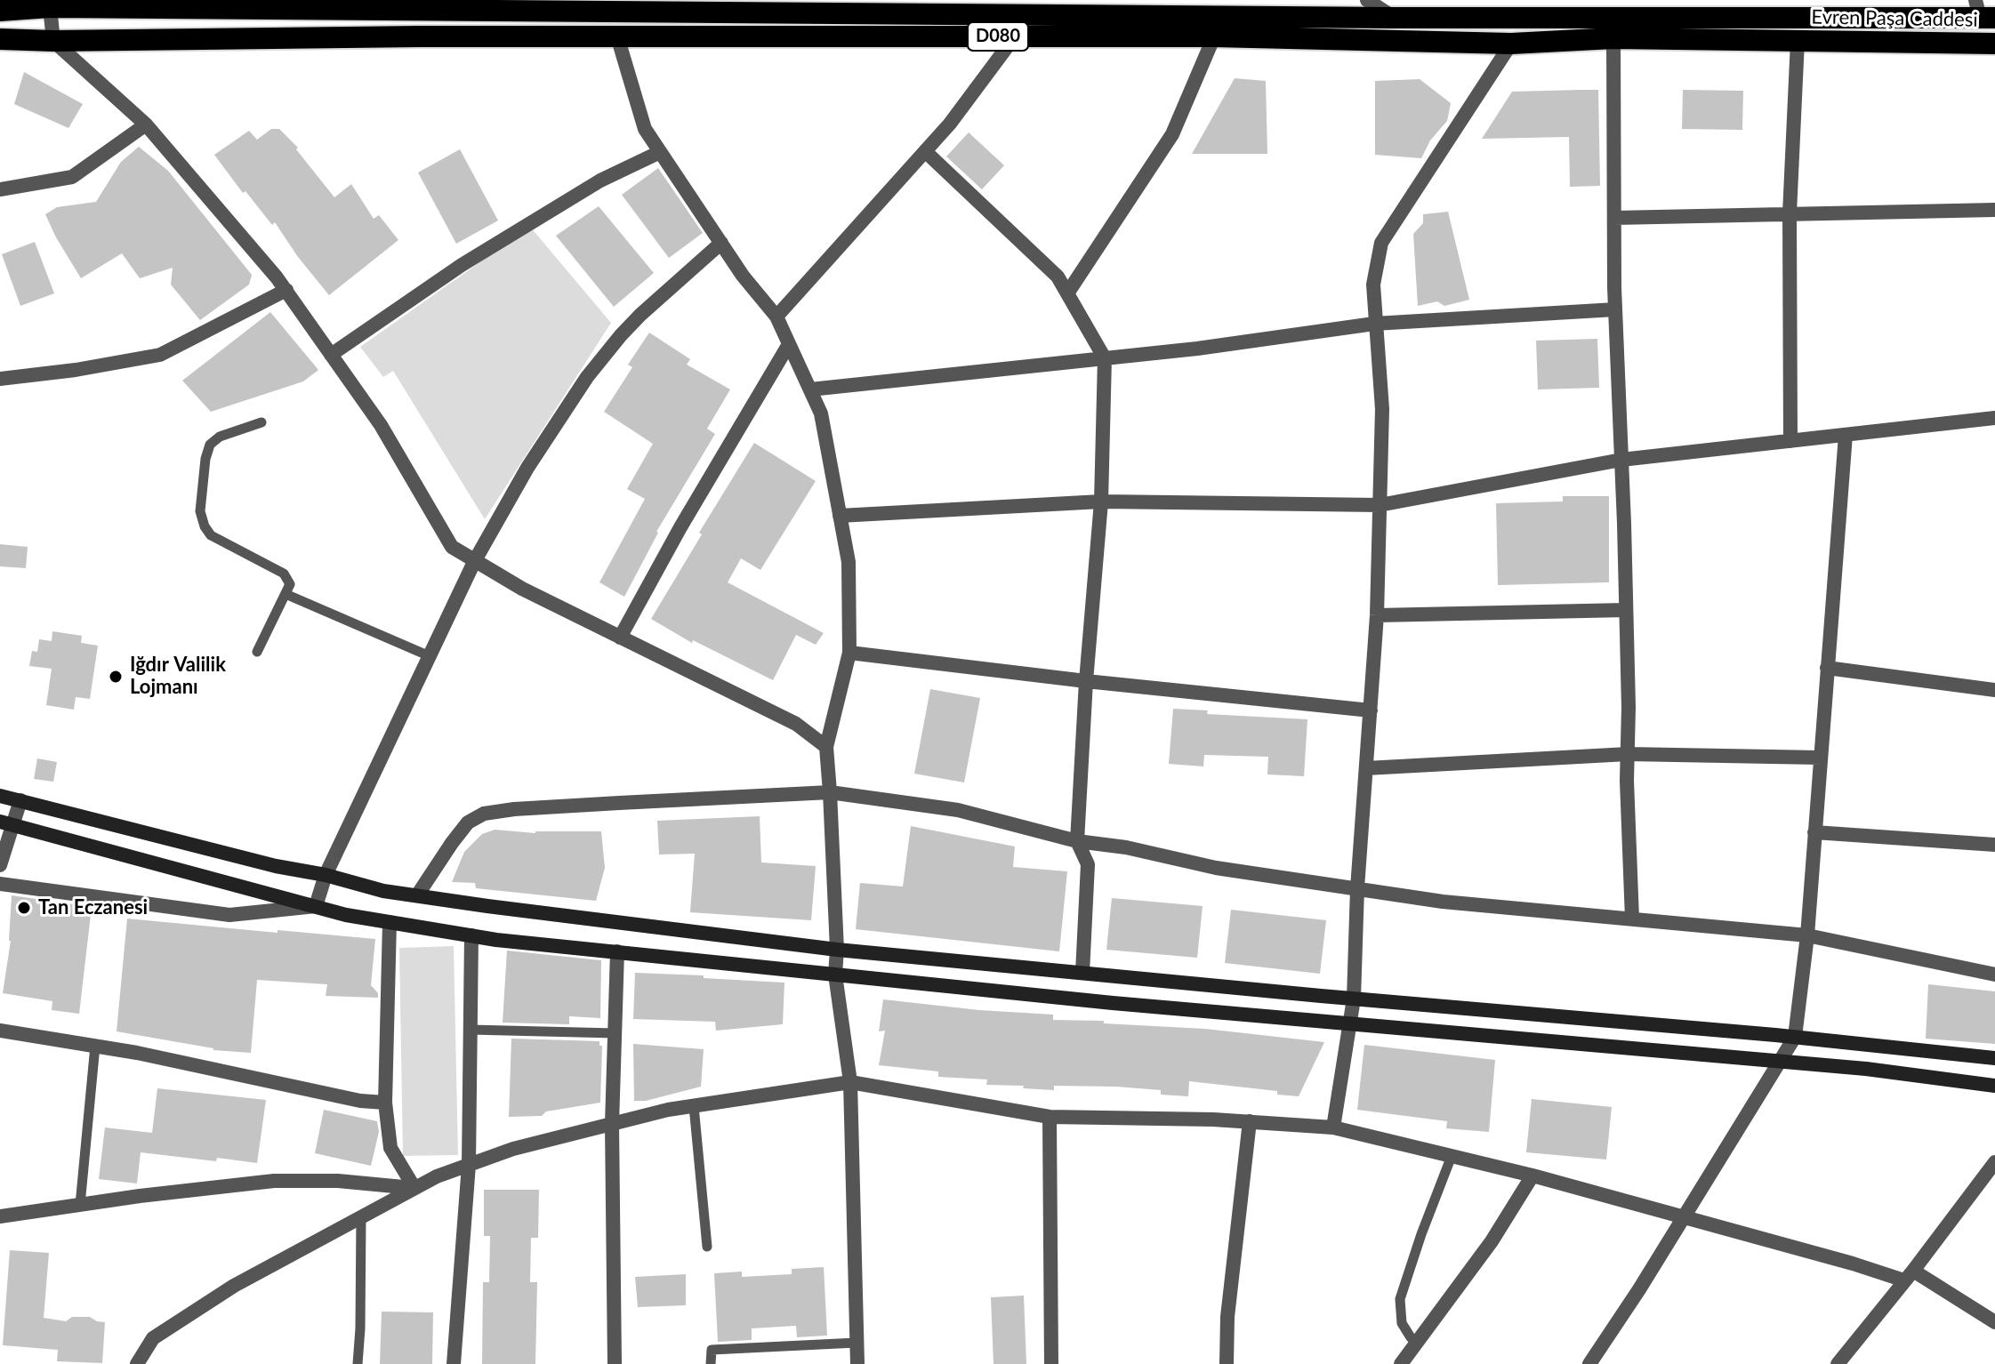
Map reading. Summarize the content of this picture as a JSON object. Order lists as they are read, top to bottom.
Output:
{
  "streets": {
    "highway": ["Evren Paşa Caddesi", "D080"]
  },
  "places": ["Iğdır Valilik Lojmanı", "Tan Eczanesi"]
}
